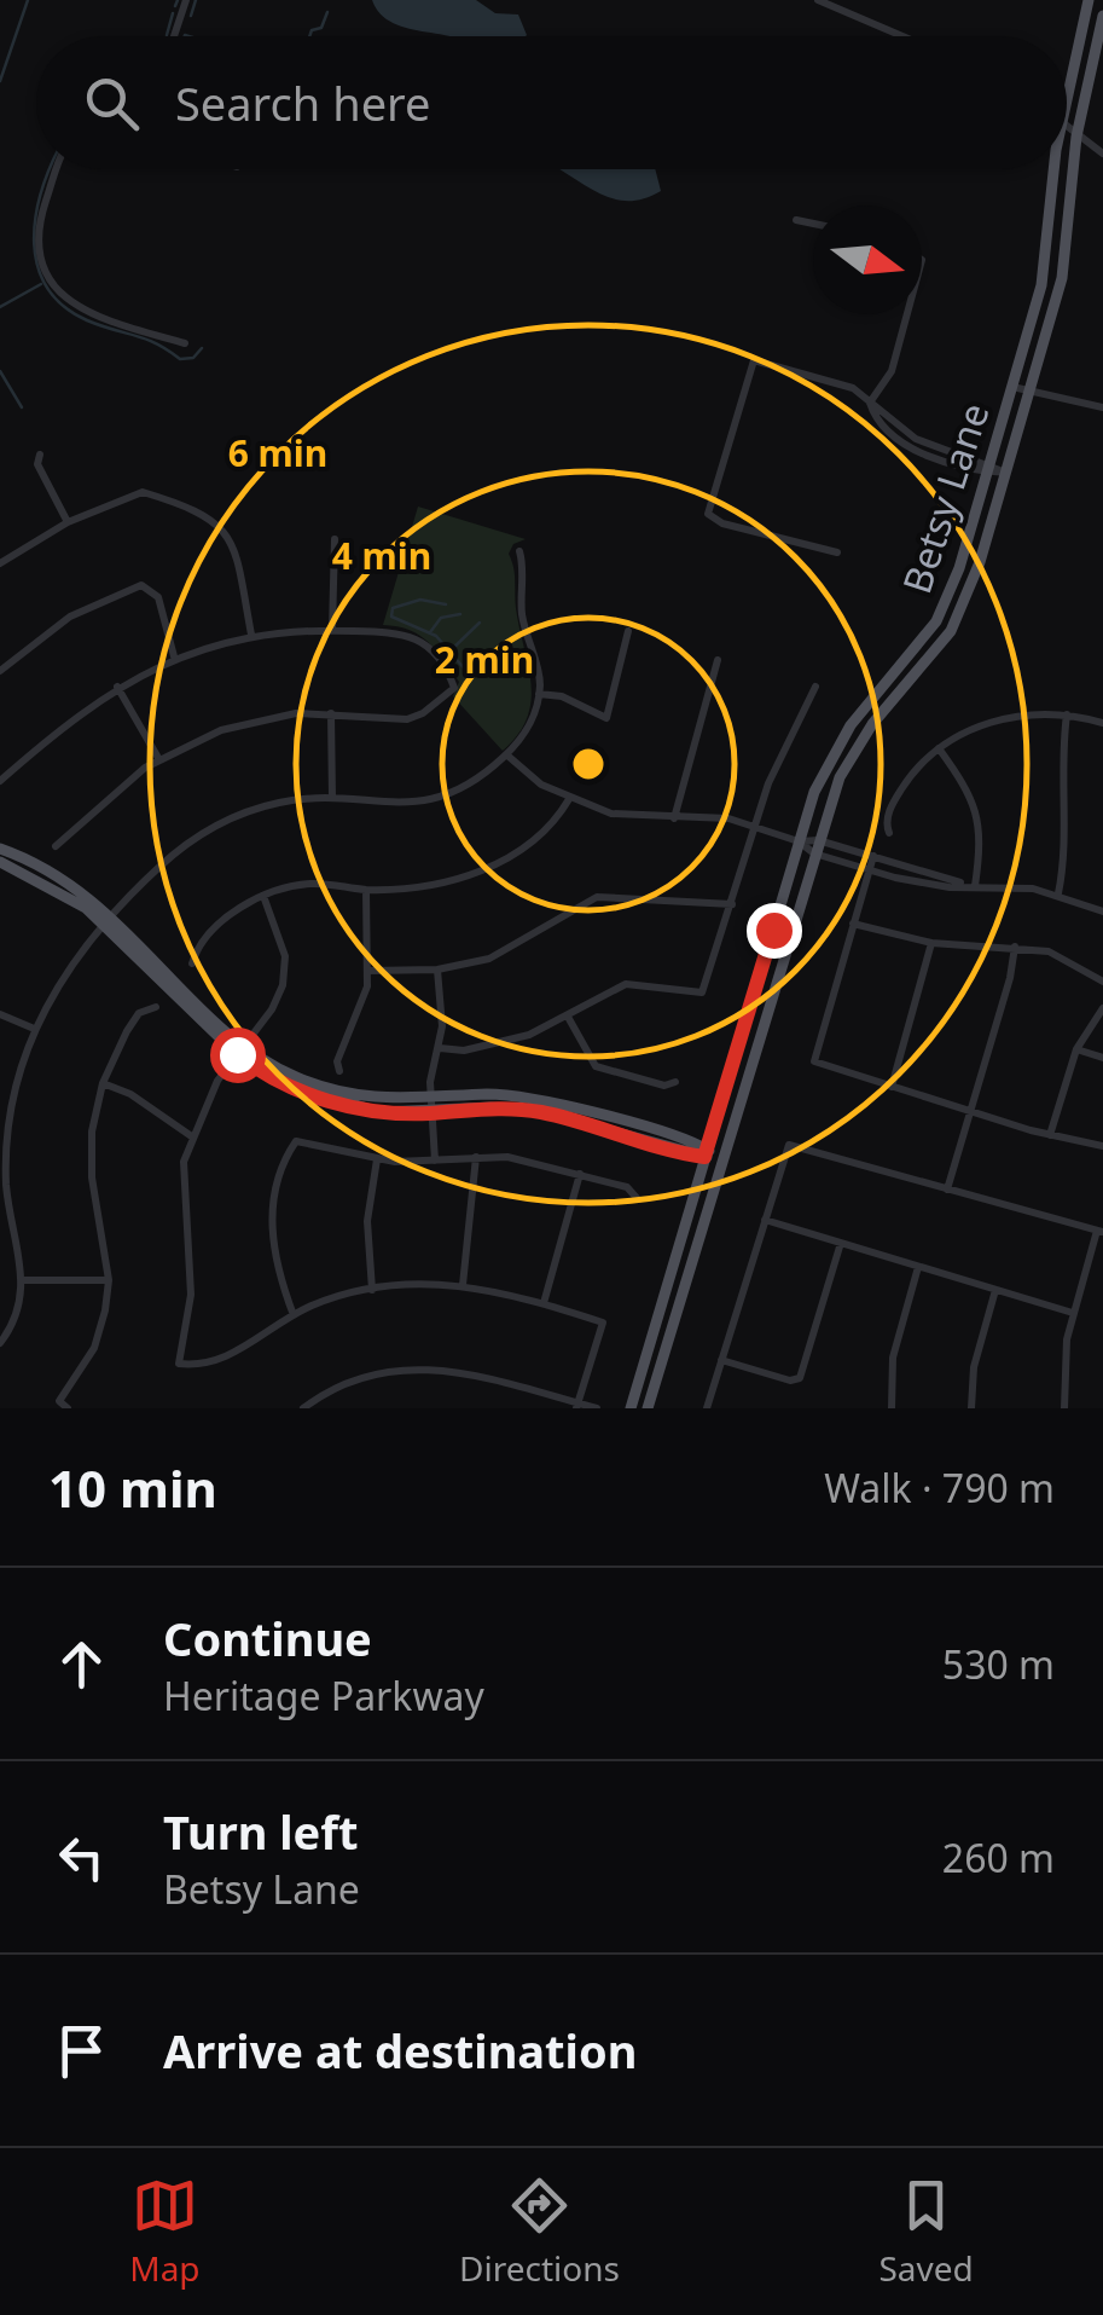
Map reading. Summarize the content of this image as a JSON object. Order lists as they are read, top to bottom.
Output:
{
  "streets": {
    "main road": ["Betsy Lane"]
  },
  "north": "right",
  "page": {
    "search": "Search here",
    "heading": ["10 min", "Walk · 790 m"],
    "list": [
      ["Continue", "Heritage Parkway", "530 m"],
      ["Turn left", "Betsy Lane", "260 m"],
      "Arrive at destination"
    ],
    "nav": ["Map", "Directions", "Saved"]
  },
  "rings": ["6 min", "4 min", "2 min"]
}
